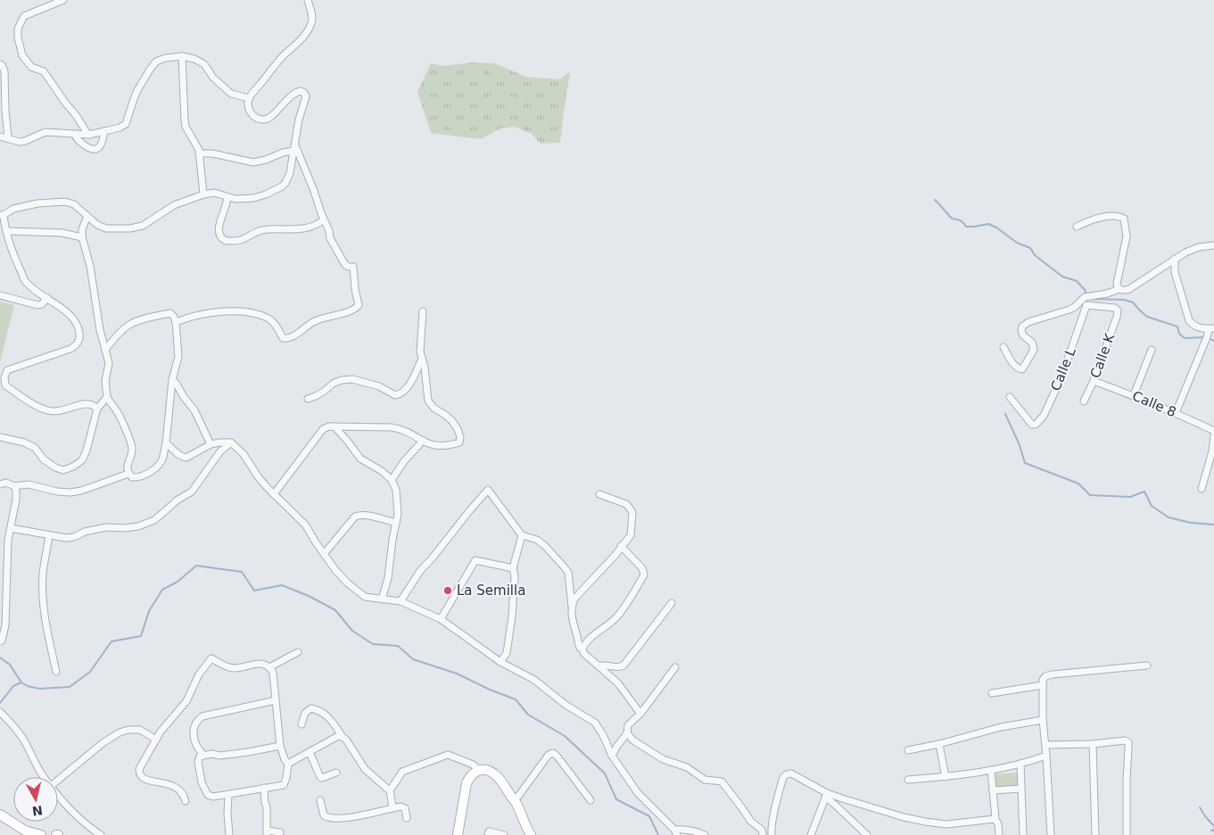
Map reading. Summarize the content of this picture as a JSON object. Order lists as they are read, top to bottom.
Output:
{
  "streets": {
    "street": ["Calle K", "Calle L", "Calle 8"]
  },
  "crossings": [
    ["Calle K", "Calle L"],
    ["Calle K", "Calle 8"]
  ],
  "places": ["La Semilla"],
  "north": "bottom"
}
